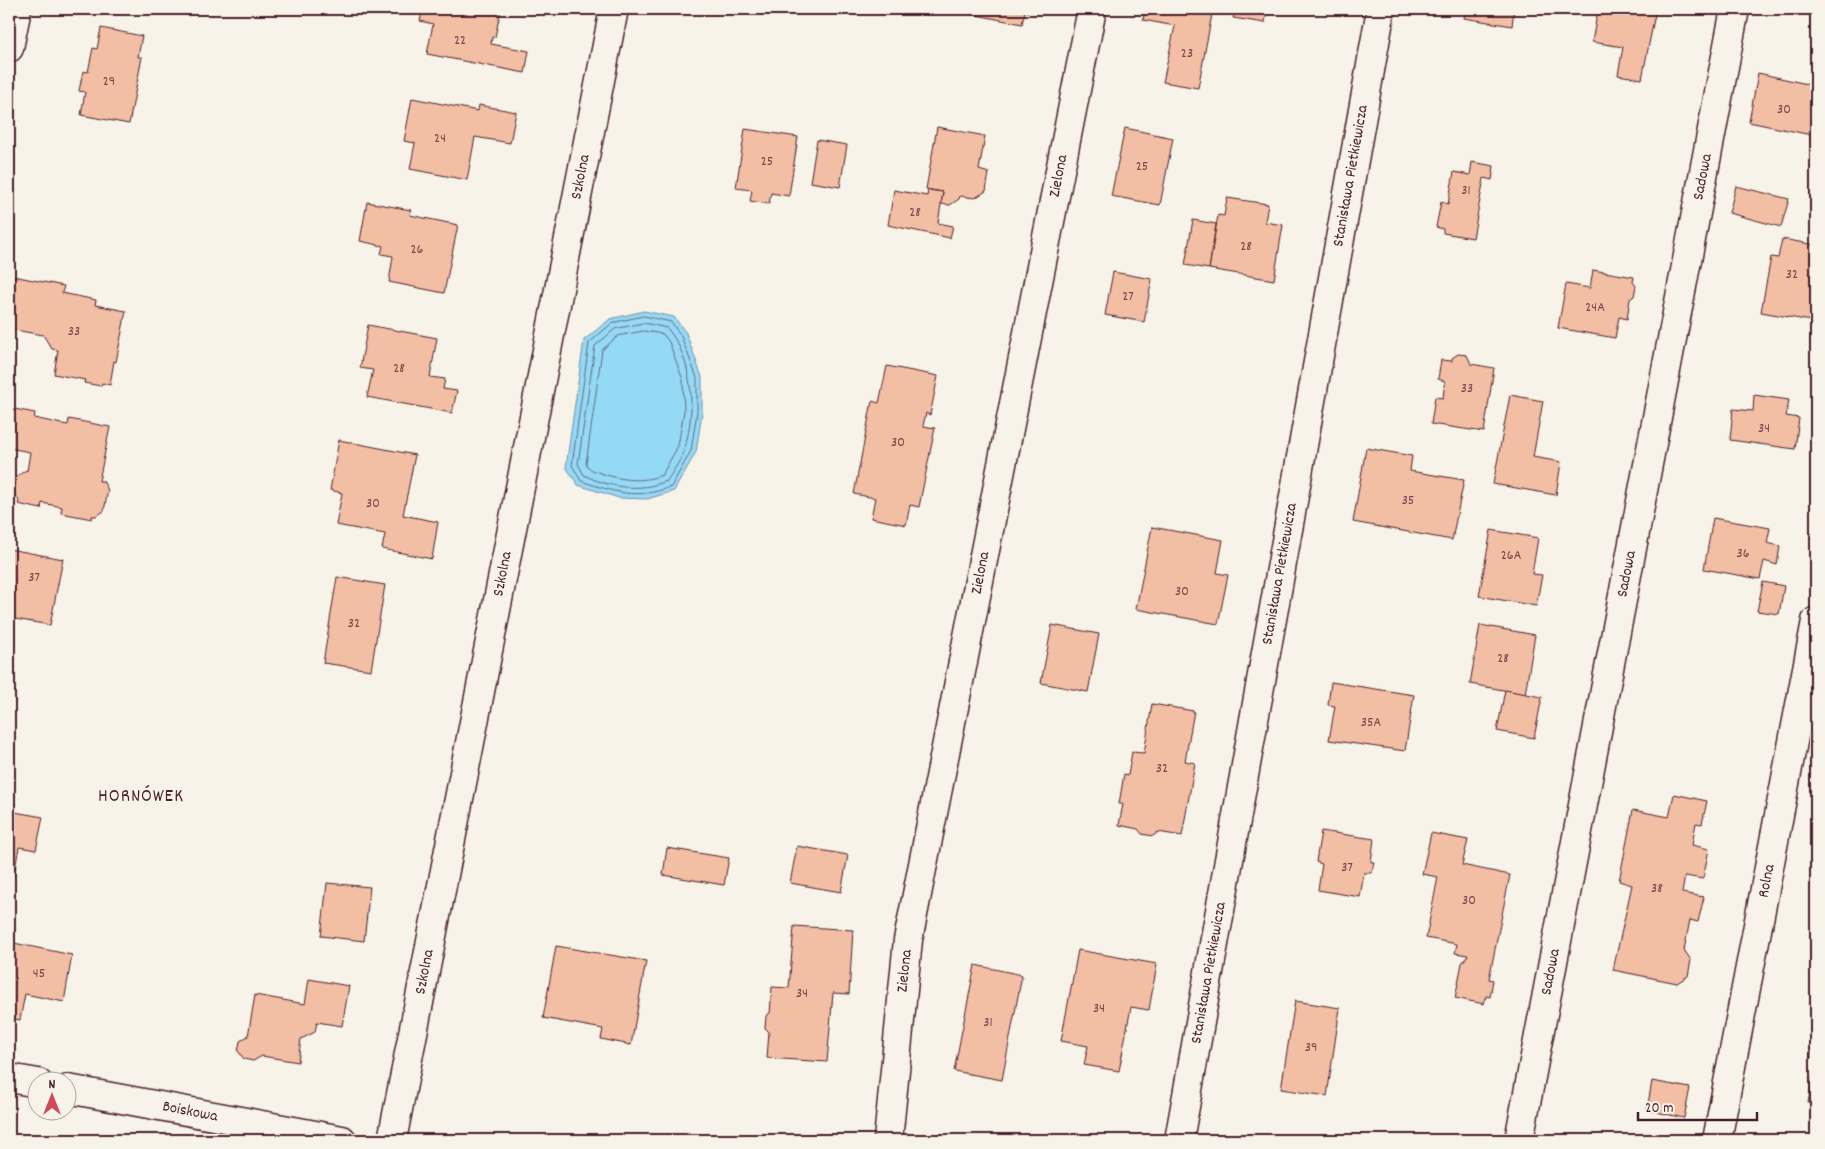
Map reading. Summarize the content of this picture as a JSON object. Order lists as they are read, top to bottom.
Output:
{
  "streets": {
    "street": [
      "Zielona",
      "Stanisława Pietkiewicza",
      "Szkolna",
      "Sadowa",
      "Rolna",
      "Boiskowa"
    ]
  },
  "districts": ["HORNÓWEK"],
  "house_numbers": [
    "22",
    "23",
    "29",
    "30",
    "24",
    "25",
    "25",
    "31",
    "28",
    "28",
    "26",
    "32",
    "27",
    "24A",
    "33",
    "28",
    "33",
    "34",
    "30",
    "35",
    "30",
    "36",
    "26A",
    "37",
    "30",
    "32",
    "28",
    "35A",
    "32",
    "37",
    "38",
    "30",
    "45",
    "34",
    "34",
    "31",
    "39"
  ],
  "scale_bar": "20 m",
  "north": "top"
}
